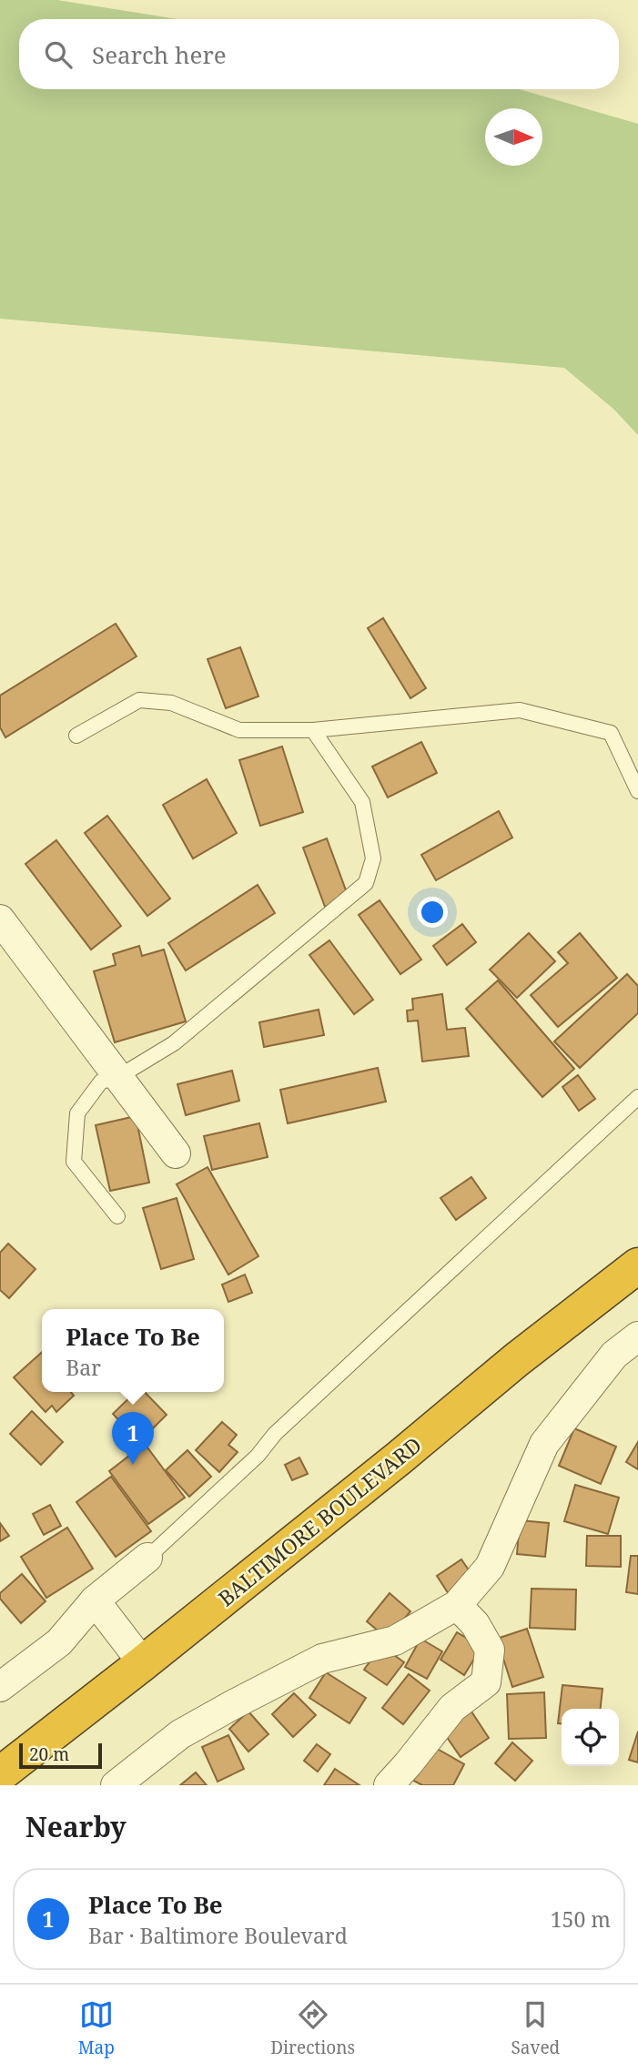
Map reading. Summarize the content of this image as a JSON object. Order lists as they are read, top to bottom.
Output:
{
  "streets": {
    "highway": ["BALTIMORE BOULEVARD"]
  },
  "scale_bar": "20 m",
  "north": "right",
  "page": {
    "search": "Search here",
    "popup": ["Place To Be", "Bar"],
    "pins": "1",
    "scale": "20 m",
    "heading": "Nearby",
    "list": [
      {
        "mark": "1",
        "name": "Place To Be",
        "note": "Bar · Baltimore Boulevard",
        "value": "150 m"
      }
    ],
    "nav": ["Map", "Directions", "Saved"]
  }
}
